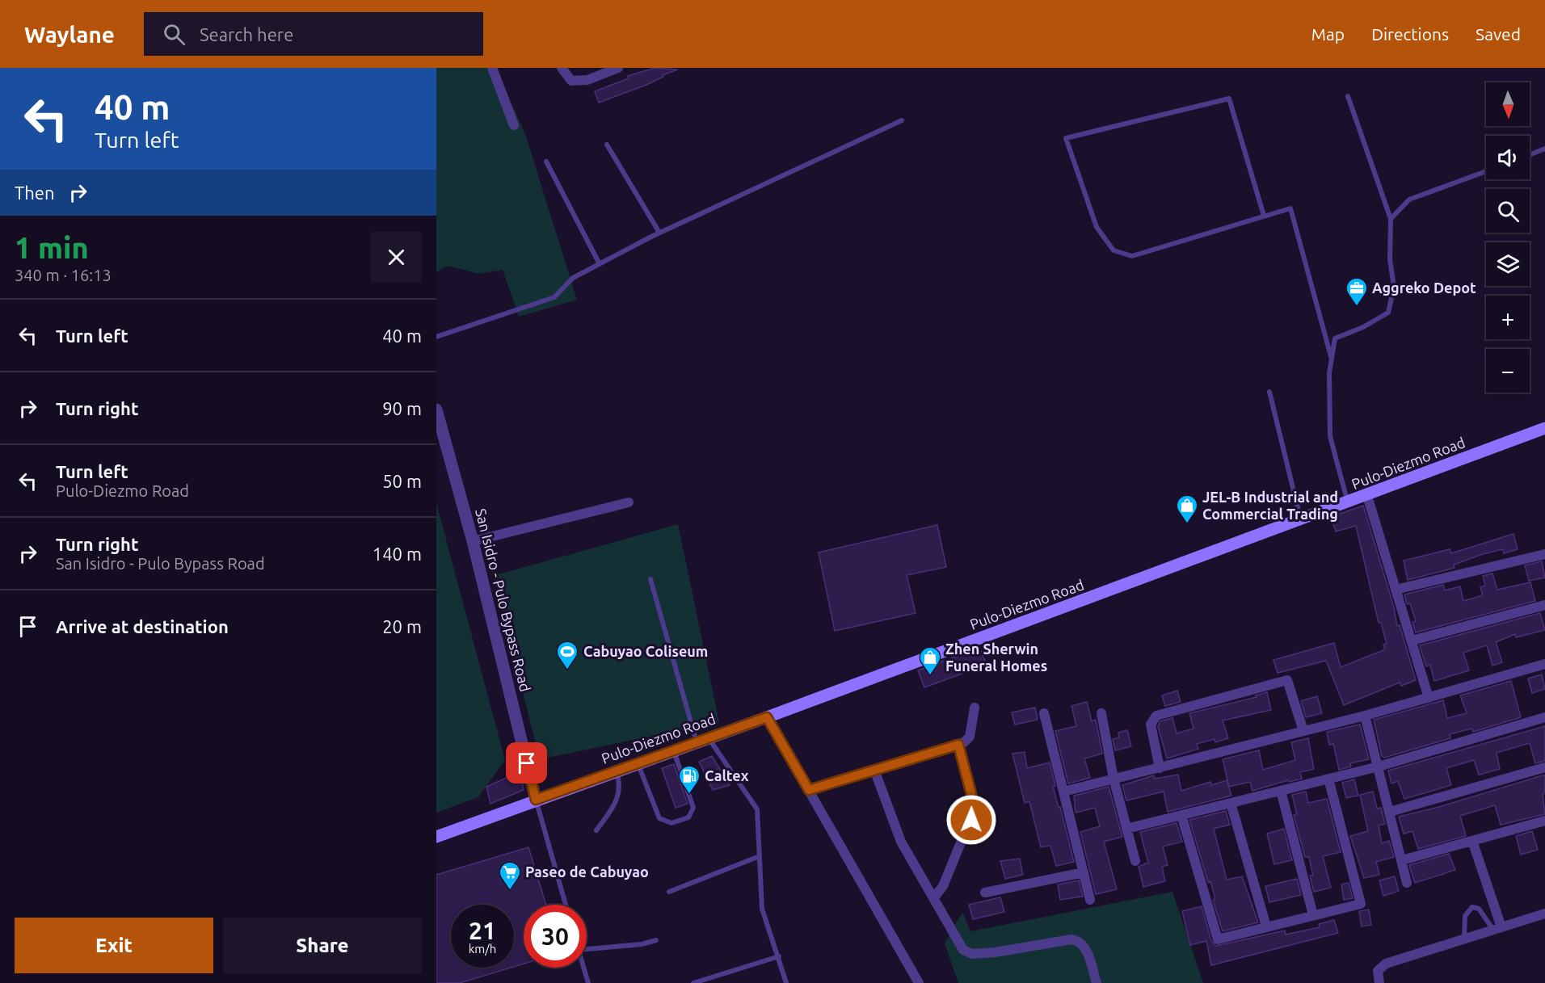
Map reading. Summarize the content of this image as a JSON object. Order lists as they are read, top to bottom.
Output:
{
  "streets": {
    "main road": ["Pulo-Diezmo Road"],
    "street": ["San Isidro - Pulo Bypass Road"]
  },
  "crossings": [
    ["Pulo-Diezmo Road", "San Isidro - Pulo Bypass Road"]
  ],
  "places": {
    "office": ["Aggreko Depot"],
    "shop": ["JEL-B Industrial and Commercial Trading", "Zhen Sherwin Funeral Homes"],
    "sports": ["Cabuyao Coliseum"],
    "fuel station": ["Caltex"],
    "supermarket": ["Paseo de Cabuyao"]
  },
  "north": "bottom",
  "page": {
    "header": "Waylane",
    "search": "Search here",
    "nav": ["Map", "Directions", "Saved"],
    "turn": ["40 m", "Turn left"],
    "map_buttons": ["+", "−"],
    "then": "Then",
    "heading": ["1 min", "340 m · 16:13"],
    "list": [
      {
        "name": "Turn left",
        "value": "40 m"
      },
      {
        "name": "Turn right",
        "value": "90 m"
      },
      {
        "name": "Turn left",
        "note": "Pulo-Diezmo Road",
        "value": "50 m"
      },
      {
        "name": "Turn right",
        "note": "San Isidro - Pulo Bypass Road",
        "value": "140 m"
      },
      {
        "name": "Arrive at destination",
        "value": "20 m"
      }
    ],
    "speed": "21 km/h",
    "limit": "30",
    "buttons": ["Exit", "Share"]
  }
}
